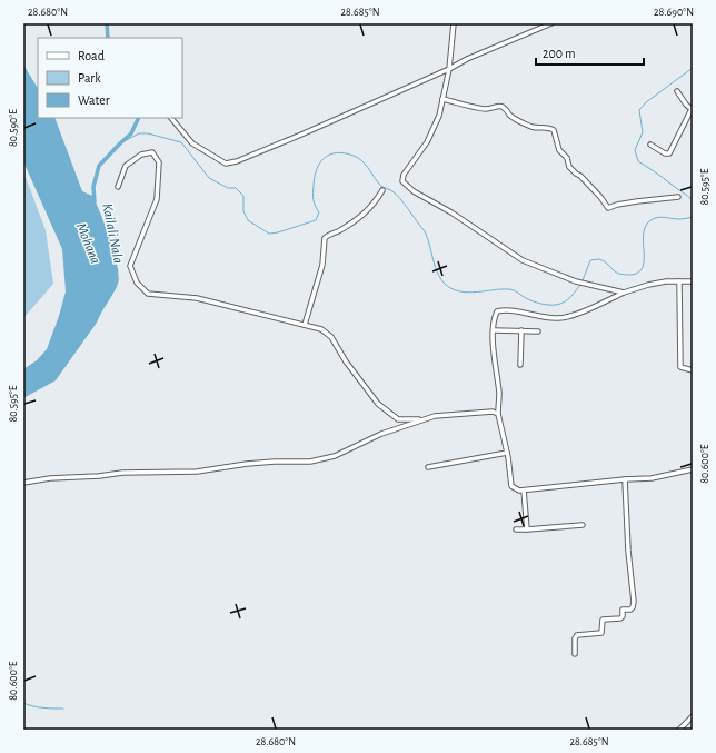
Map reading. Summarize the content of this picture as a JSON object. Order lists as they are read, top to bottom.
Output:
{
  "water": ["Kailali Nala", "Mohana"],
  "legend": ["Road", "Park", "Water"],
  "scale_bar": "200 m",
  "coordinates": [
    "28.680°N",
    "28.685°N",
    "28.690°N",
    "80.590°E",
    "80.595°E",
    "80.600°E"
  ]
}
